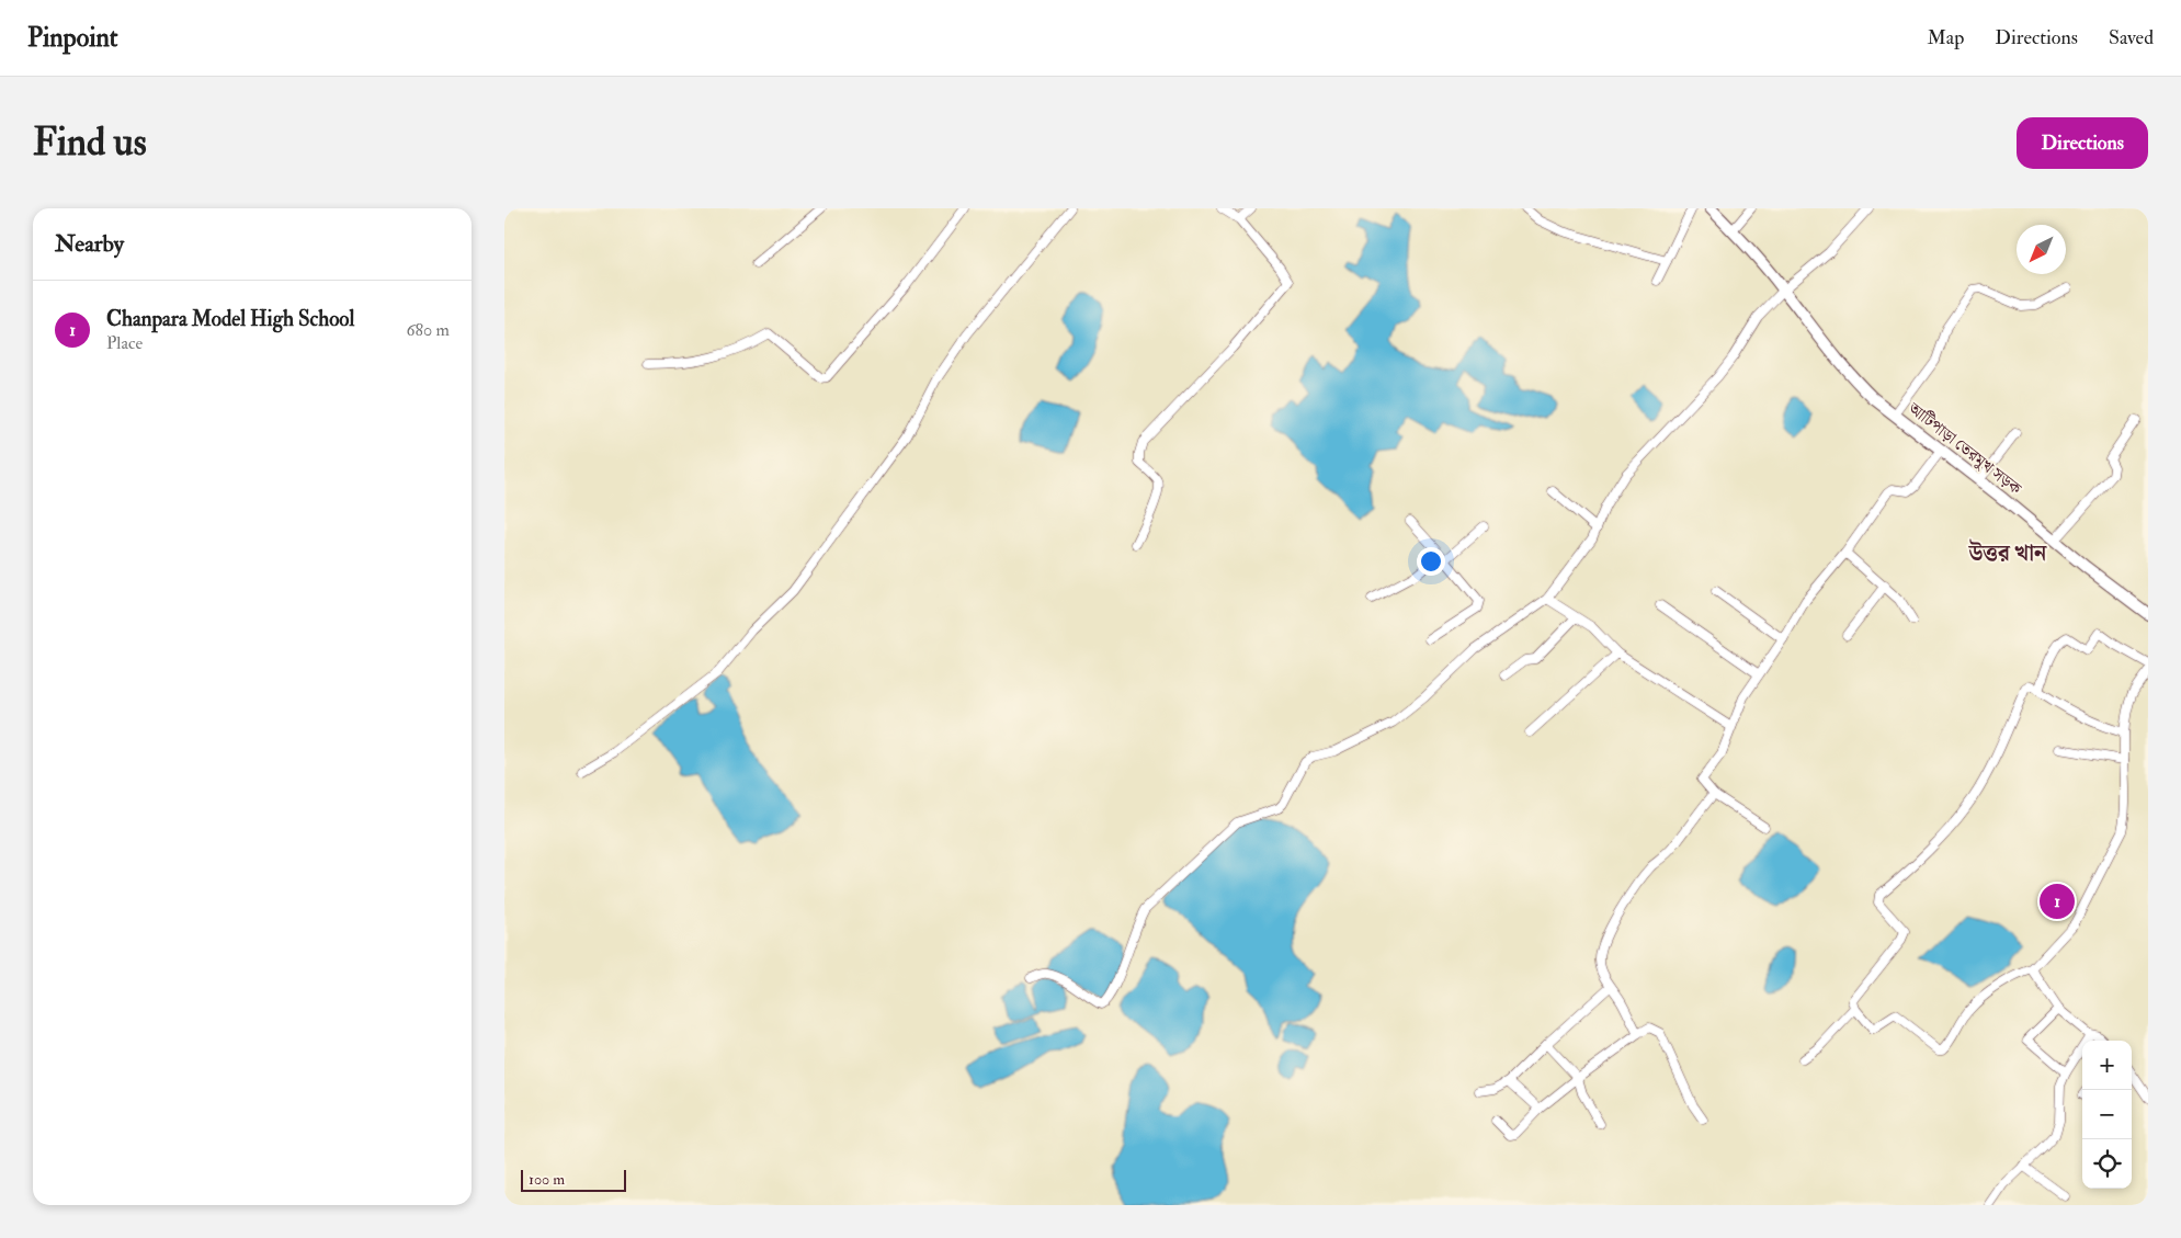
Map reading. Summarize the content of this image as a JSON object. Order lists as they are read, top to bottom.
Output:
{
  "streets": {
    "main road": ["আটিপাড়া তেরমুখ সড়ক"]
  },
  "districts": ["উত্তর খান"],
  "scale_bar": "100 m",
  "north": "bottom left",
  "page": {
    "header": "Pinpoint",
    "nav": ["Map", "Directions", "Saved"],
    "buttons": "Directions",
    "title": "Find us",
    "heading": "Nearby",
    "list": [
      {
        "mark": "1",
        "name": "Chanpara Model High School",
        "note": "Place",
        "value": "680 m"
      }
    ],
    "pins": "1",
    "map_buttons": ["+", "−"],
    "scale": "100 m"
  }
}
